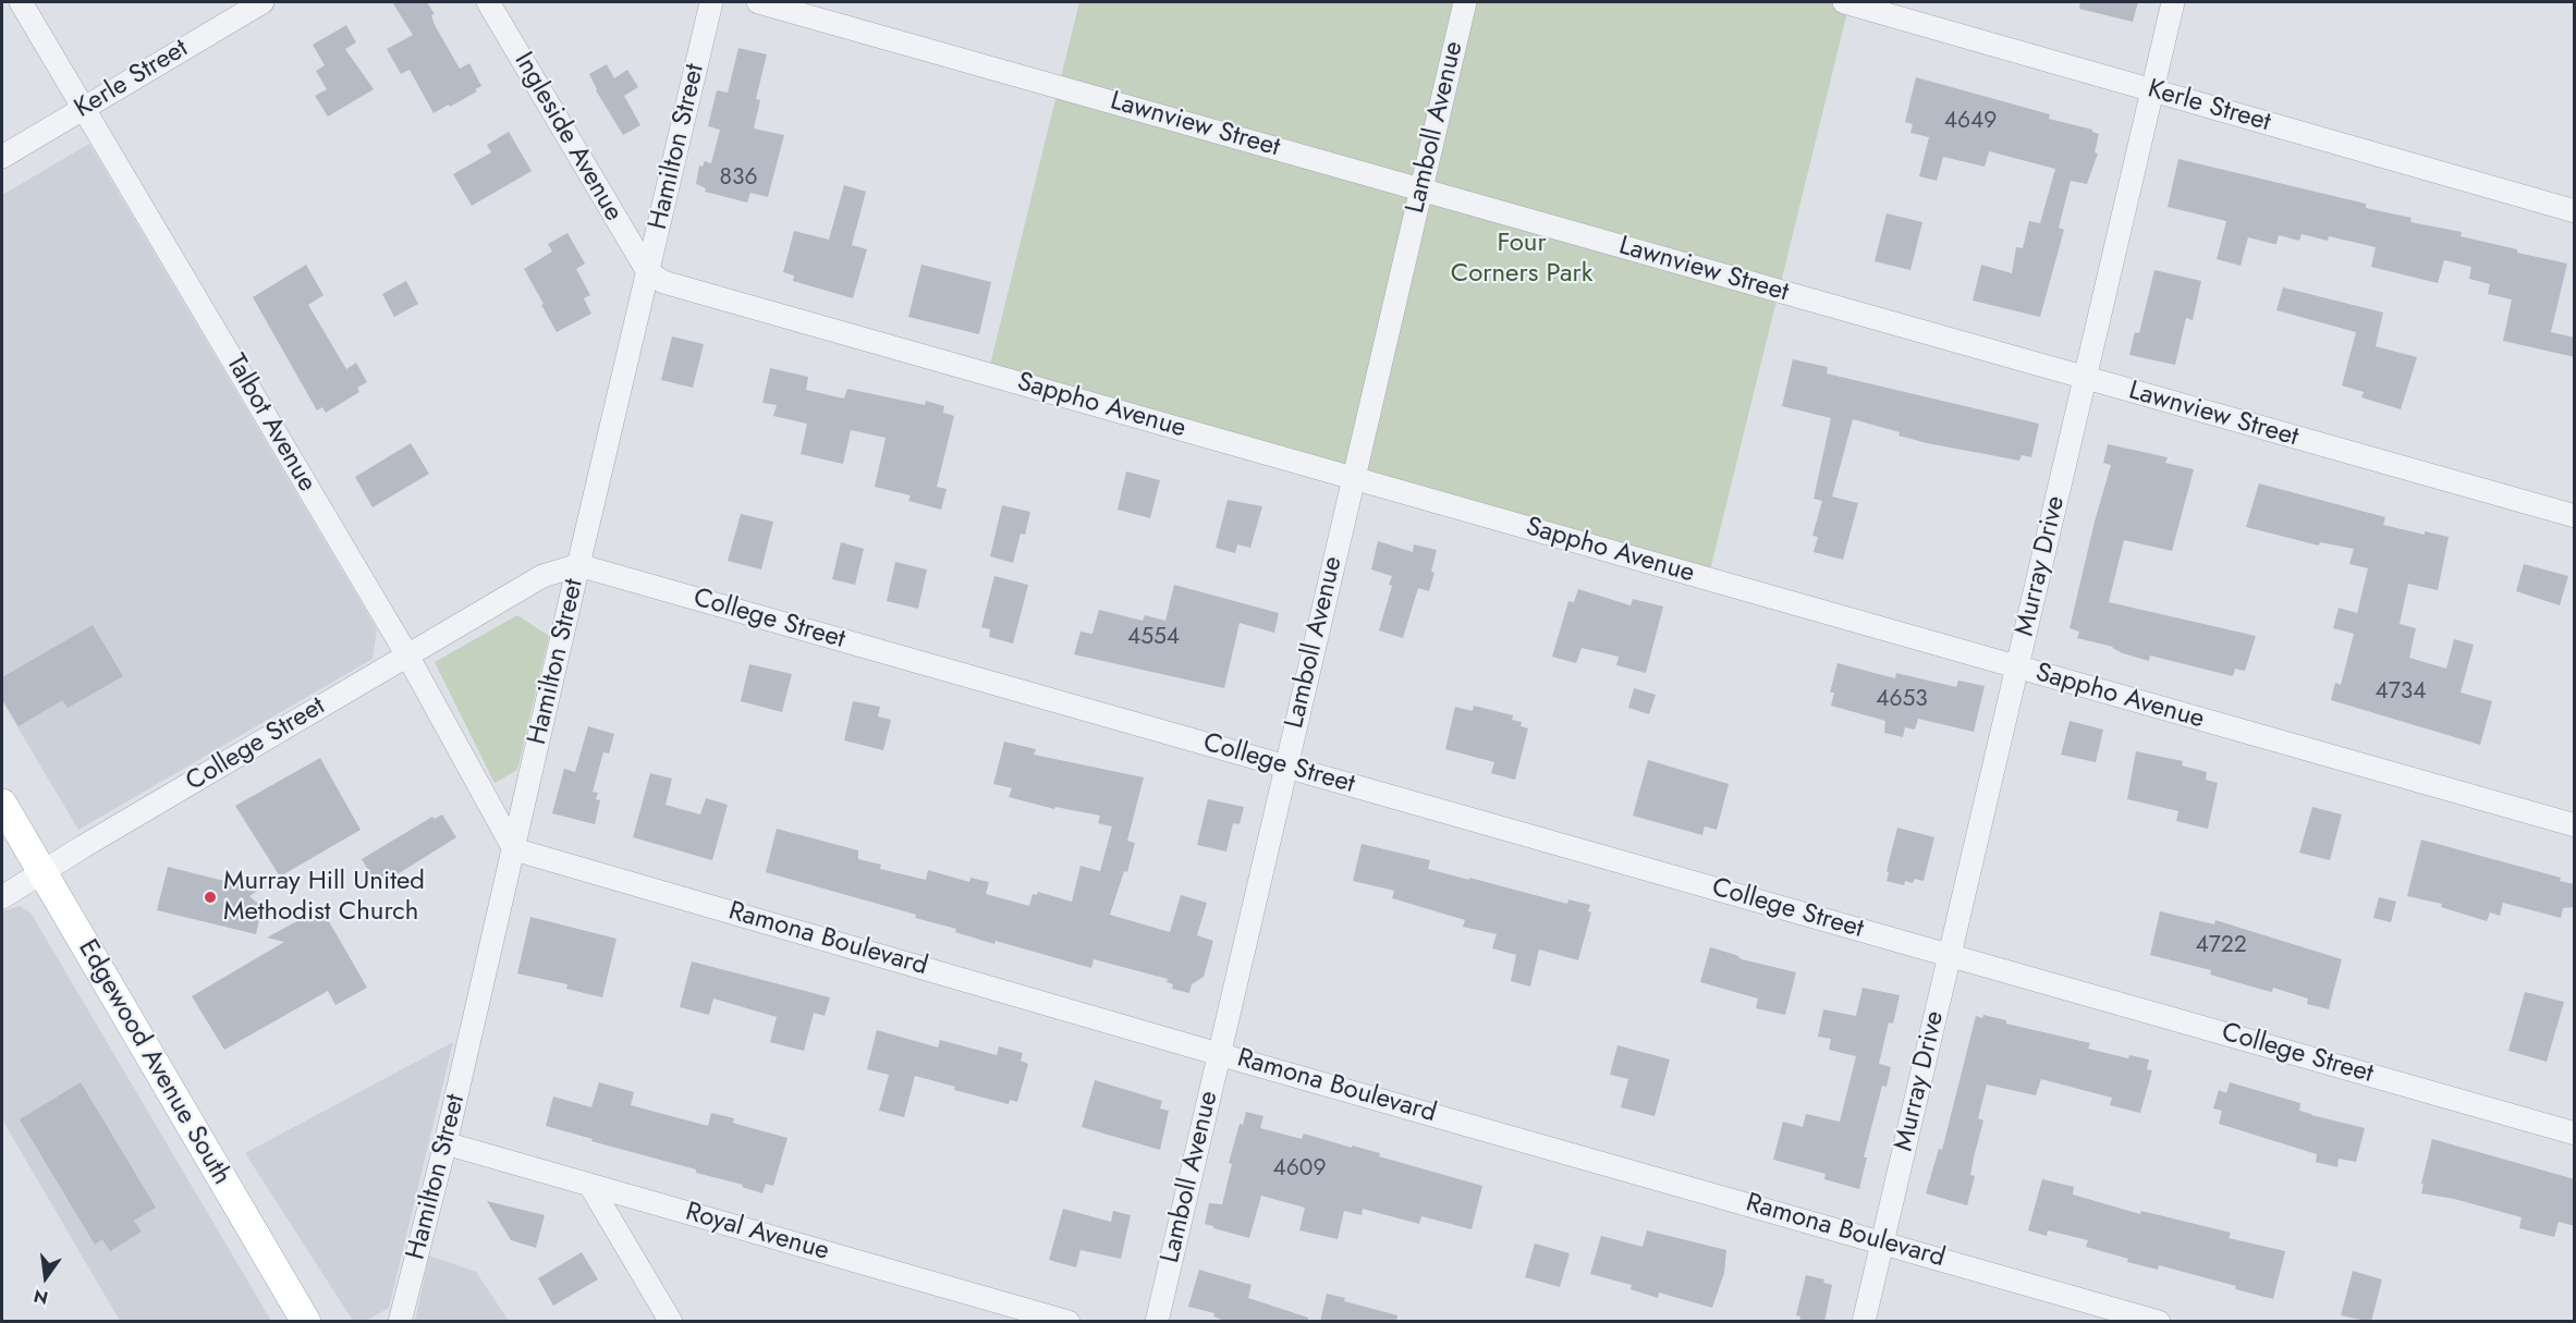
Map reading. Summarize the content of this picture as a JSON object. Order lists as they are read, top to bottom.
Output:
{
  "streets": {
    "main road": ["Edgewood Avenue South"],
    "street": [
      "Kerle Street",
      "Lawnview Street",
      "Lamboll Avenue",
      "Ingleside Avenue",
      "Hamilton Street",
      "Sappho Avenue",
      "Talbot Avenue",
      "Murray Drive",
      "College Street",
      "Ramona Boulevard",
      "Royal Avenue"
    ]
  },
  "crossings": [
    ["Kerle Street", "Talbot Avenue"],
    ["Kerle Street", "Murray Drive"],
    ["Lawnview Street", "Lamboll Avenue"],
    ["Lawnview Street", "Murray Drive"],
    ["Lamboll Avenue", "Sappho Avenue"],
    ["Lamboll Avenue", "College Street"],
    ["Lamboll Avenue", "Ramona Boulevard"],
    ["Ingleside Avenue", "Hamilton Street"],
    ["Ingleside Avenue", "Sappho Avenue"],
    ["Hamilton Street", "Sappho Avenue"],
    ["Hamilton Street", "Talbot Avenue"],
    ["Hamilton Street", "College Street"],
    ["Hamilton Street", "Ramona Boulevard"],
    ["Hamilton Street", "Royal Avenue"],
    ["Sappho Avenue", "Murray Drive"],
    ["Talbot Avenue", "College Street"],
    ["Talbot Avenue", "Ramona Boulevard"],
    ["Murray Drive", "College Street"],
    ["Murray Drive", "Ramona Boulevard"],
    ["College Street", "Edgewood Avenue South"]
  ],
  "parks": ["Four Corners Park"],
  "places": ["Murray Hill United Methodist Church"],
  "house_numbers": [
    "4649",
    "836",
    "4554",
    "4734",
    "4653",
    "4722",
    "4609"
  ],
  "north": "bottom"
}
